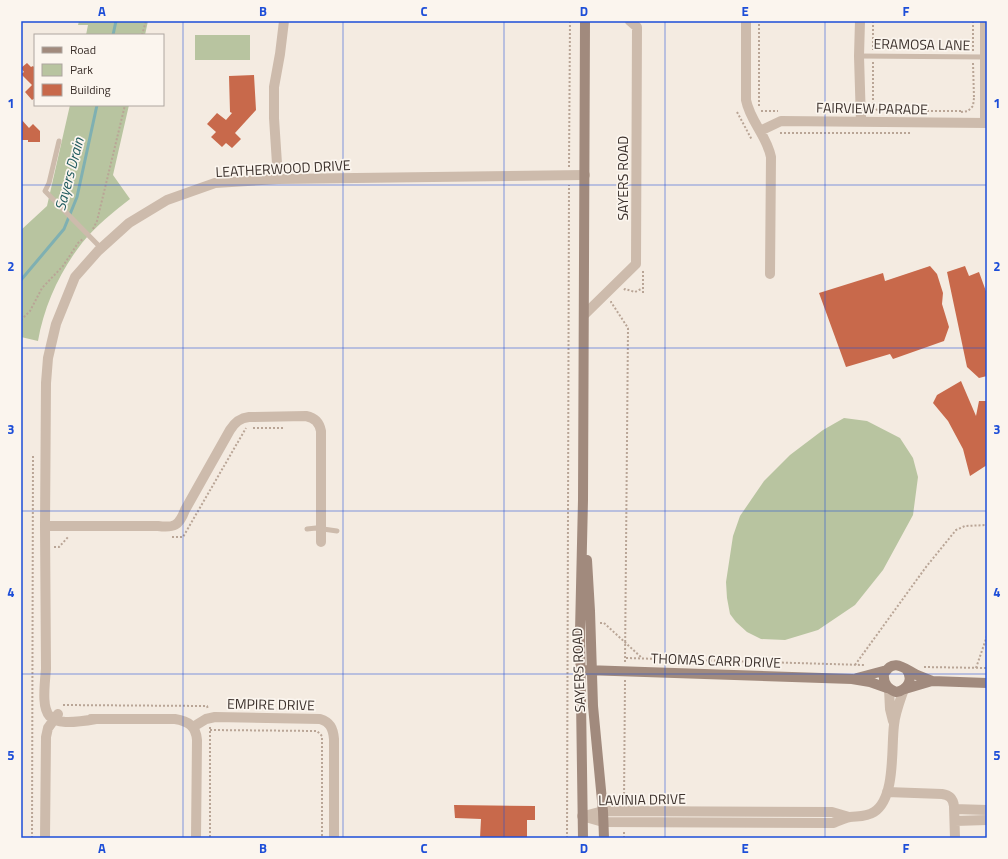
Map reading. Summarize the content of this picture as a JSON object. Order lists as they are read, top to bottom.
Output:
{
  "streets": {
    "main road": ["SAYERS ROAD", "THOMAS CARR DRIVE"],
    "street": [
      "FAIRVIEW PARADE",
      "LEATHERWOOD DRIVE",
      "EMPIRE DRIVE",
      "LAVINIA DRIVE"
    ],
    "lane": ["ERAMOSA LANE"]
  },
  "crossings": [
    ["LEATHERWOOD DRIVE", "SAYERS ROAD"],
    ["SAYERS ROAD", "THOMAS CARR DRIVE"],
    ["SAYERS ROAD", "LAVINIA DRIVE"],
    ["THOMAS CARR DRIVE", "LAVINIA DRIVE"]
  ],
  "water": ["Sayers Drain"],
  "legend": ["Road", "Park", "Building"],
  "grid": {
    "columns": [
      "A",
      "B",
      "C",
      "D",
      "E",
      "F"
    ],
    "rows": [
      "1",
      "2",
      "3",
      "4",
      "5"
    ]
  }
}
